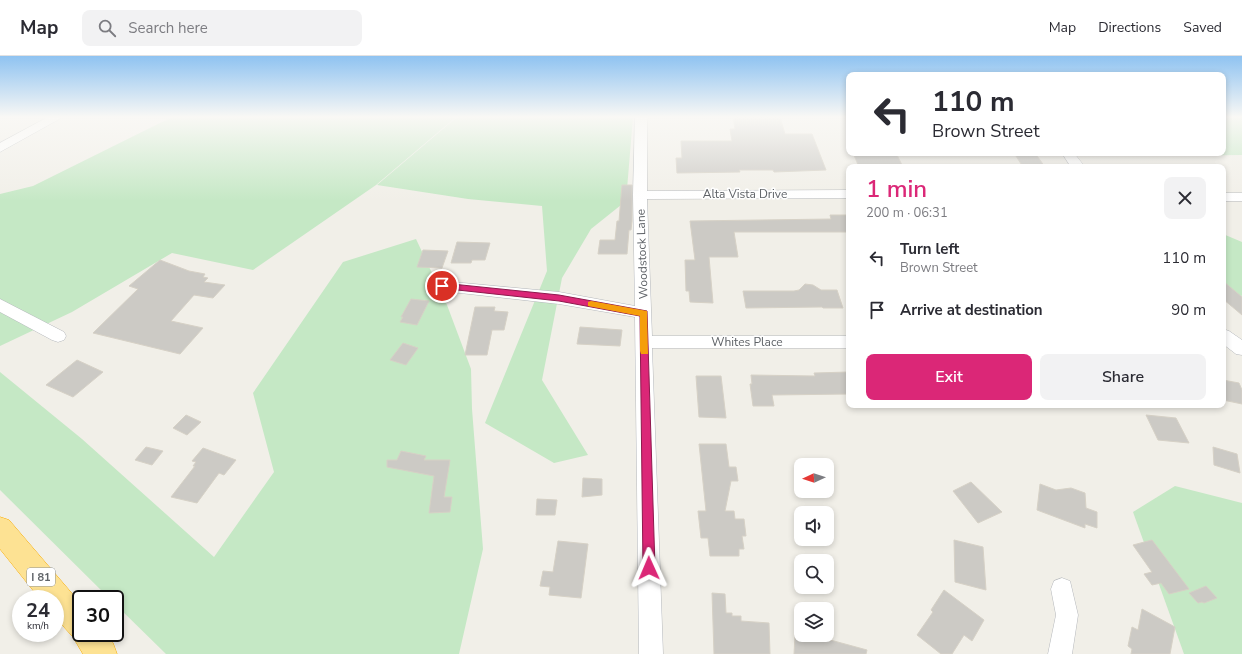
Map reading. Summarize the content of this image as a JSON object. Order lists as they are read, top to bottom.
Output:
{
  "streets": {
    "highway": ["I 81"],
    "street": ["Alta Vista Drive", "Woodstock Lane", "Whites Place"]
  },
  "crossings": [
    ["Alta Vista Drive", "Woodstock Lane"],
    ["Woodstock Lane", "Whites Place"]
  ],
  "north": "left",
  "page": {
    "header": "Map",
    "search": "Search here",
    "nav": ["Map", "Directions", "Saved"],
    "turn": ["110 m", "Brown Street"],
    "heading": ["1 min", "200 m · 06:31"],
    "list": [
      {
        "name": "Turn left",
        "note": "Brown Street",
        "value": "110 m"
      },
      {
        "name": "Arrive at destination",
        "value": "90 m"
      }
    ],
    "buttons": ["Exit", "Share"],
    "speed": "24 km/h",
    "limit": "30"
  }
}
